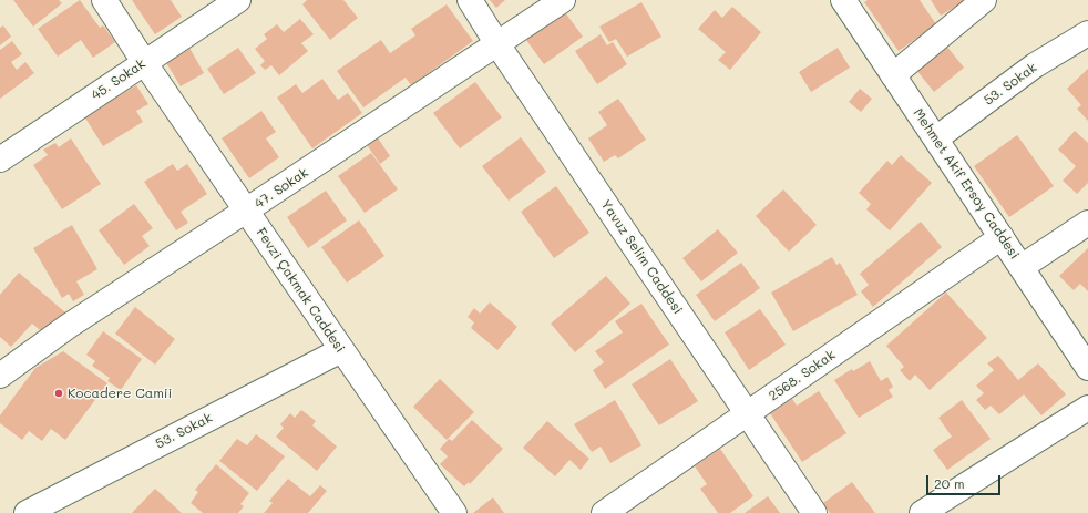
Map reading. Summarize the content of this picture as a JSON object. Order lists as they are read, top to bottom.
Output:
{
  "streets": {
    "street": [
      "45. Sokak",
      "53. Sokak",
      "Mehmet Akif Ersoy Caddesi",
      "47. Sokak",
      "Yavuz Selim Caddesi",
      "Fevzi Çakmak Caddesi",
      "2568. Sokak"
    ]
  },
  "crossings": [
    ["45. Sokak", "Fevzi Çakmak Caddesi"],
    ["53. Sokak", "Mehmet Akif Ersoy Caddesi"],
    ["53. Sokak", "Fevzi Çakmak Caddesi"],
    ["Mehmet Akif Ersoy Caddesi", "2568. Sokak"],
    ["47. Sokak", "Yavuz Selim Caddesi"],
    ["47. Sokak", "Fevzi Çakmak Caddesi"],
    ["Yavuz Selim Caddesi", "2568. Sokak"]
  ],
  "places": ["Kocadere Camii"],
  "scale_bar": "20 m"
}
